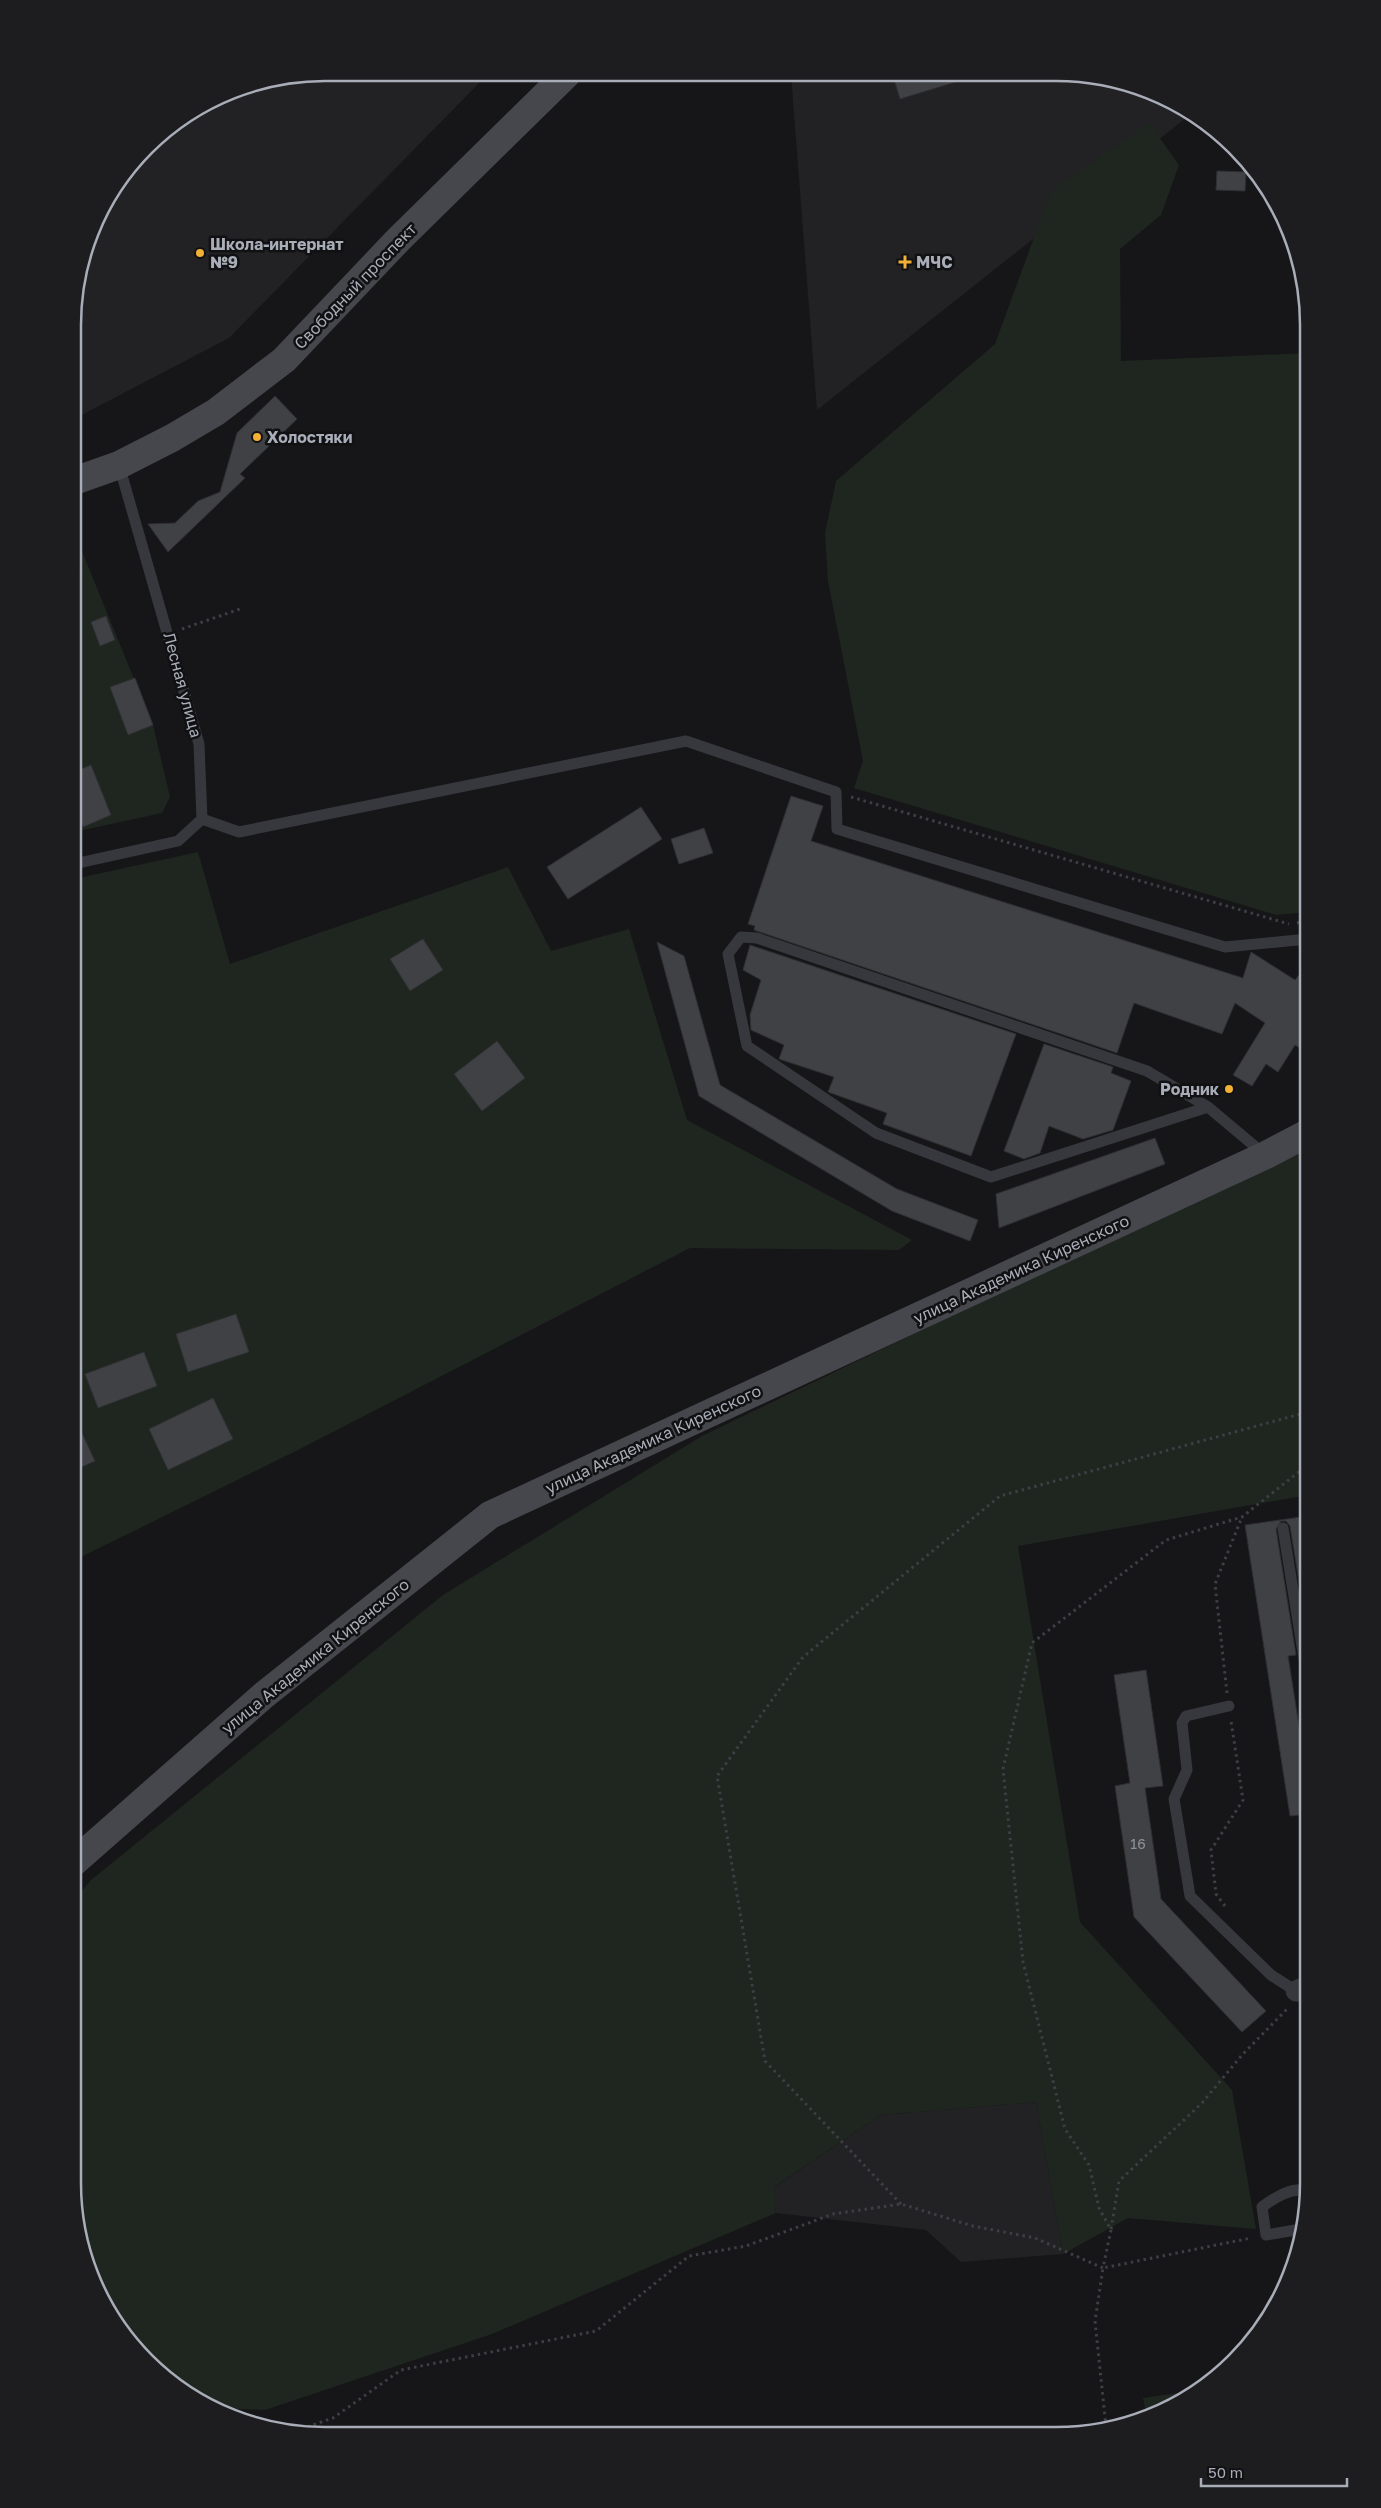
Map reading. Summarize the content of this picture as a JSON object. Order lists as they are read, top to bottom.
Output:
{
  "streets": {
    "main road": ["Свободный проспект", "улица Академика Киренского"],
    "lane": ["Лесная улица"]
  },
  "crossings": [
    ["Свободный проспект", "Лесная улица"]
  ],
  "places": {
    "other": ["Школа-интернат №9", "Холостяки", "Родник"],
    "health": ["МЧС"]
  },
  "house_numbers": ["16"],
  "scale_bar": "50 m"
}
